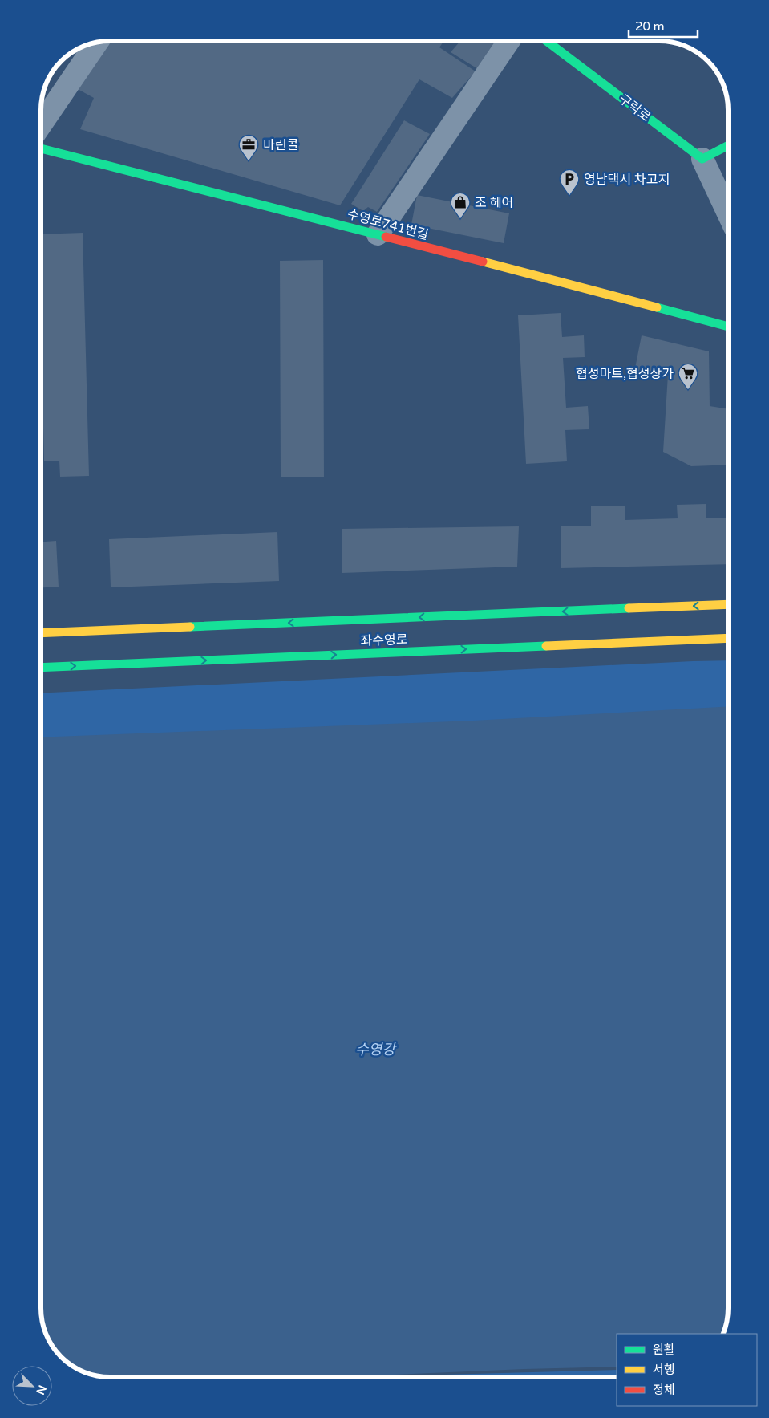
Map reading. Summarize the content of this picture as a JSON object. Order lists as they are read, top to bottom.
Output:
{
  "streets": {
    "main road": ["구락로", "수영로741번길", "좌수영로"]
  },
  "water": ["수영강"],
  "places": {
    "office": ["마린콜"],
    "parking": ["영남택시 차고지"],
    "shop": ["조 헤어"],
    "supermarket": ["협성마트,협성상가"]
  },
  "legend": ["원활", "서행", "정체"],
  "scale_bar": "20 m",
  "north": "bottom right"
}
